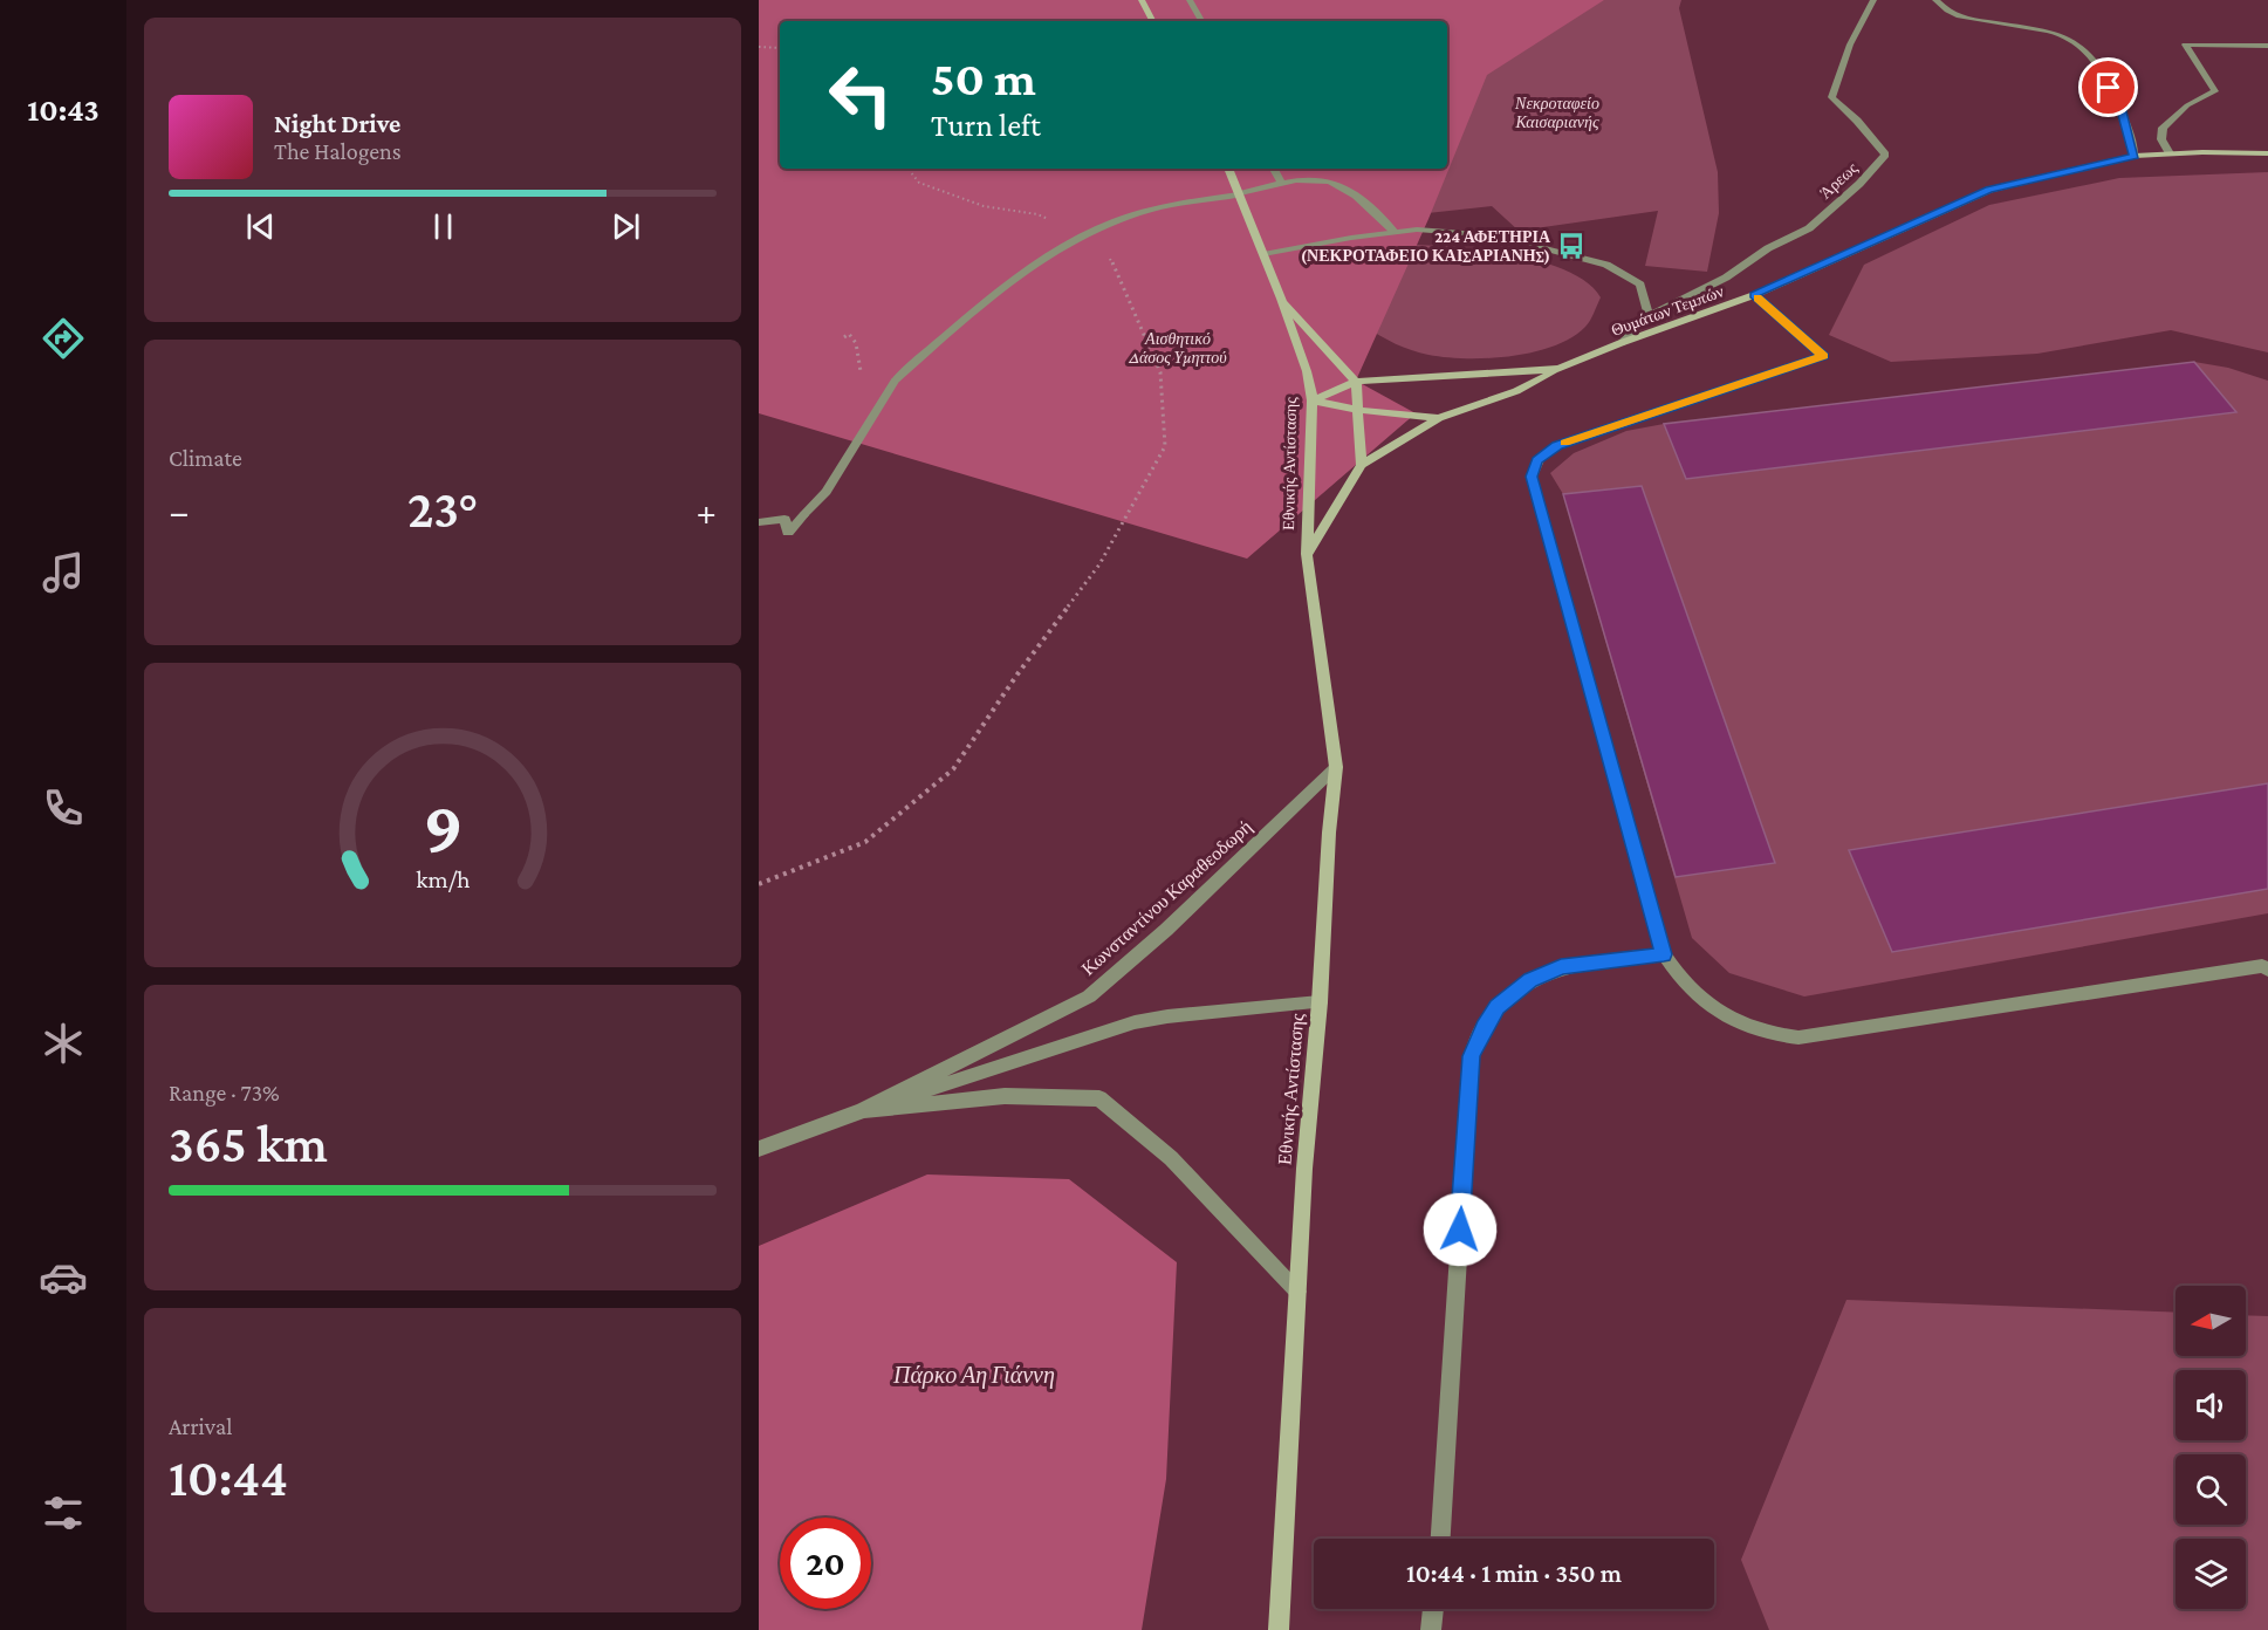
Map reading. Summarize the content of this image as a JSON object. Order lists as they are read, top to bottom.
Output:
{
  "streets": {
    "main road": ["Θυμάτων Τεμπών", "Εθνικής Αντίστασης"],
    "street": ["Άρεως", "Κωνσταντίνου Καραθεοδωρή"]
  },
  "crossings": [
    ["Θυμάτων Τεμπών", "Εθνικής Αντίστασης"],
    ["Εθνικής Αντίστασης", "Κωνσταντίνου Καραθεοδωρή"]
  ],
  "parks": ["Νεκροταφείο Καισαριανής", "Αισθητικό Δάσος Υμηττού", "Πάρκο Αη Γιάννη"],
  "places": {
    "bus stop": ["224 ΑΦΕΤΗΡΙΑ (ΝΕΚΡΟΤΑΦΕΙΟ ΚΑΙΣΑΡΙΑΝΗΣ)"]
  },
  "north": "left",
  "page": {
    "tabs": "10:43",
    "turn": ["50 m", "Turn left"],
    "song": ["Night Drive", "The Halogens"],
    "tile": [
      "Climate",
      ["Range · 73%", "365 km"],
      ["Arrival", "10:44"]
    ],
    "heat": ["−", "23°", "+"],
    "limit": "20",
    "trip": "10:44 · 1 min · 350 m",
    "gauge": ["9", "km/h"]
  }
}
